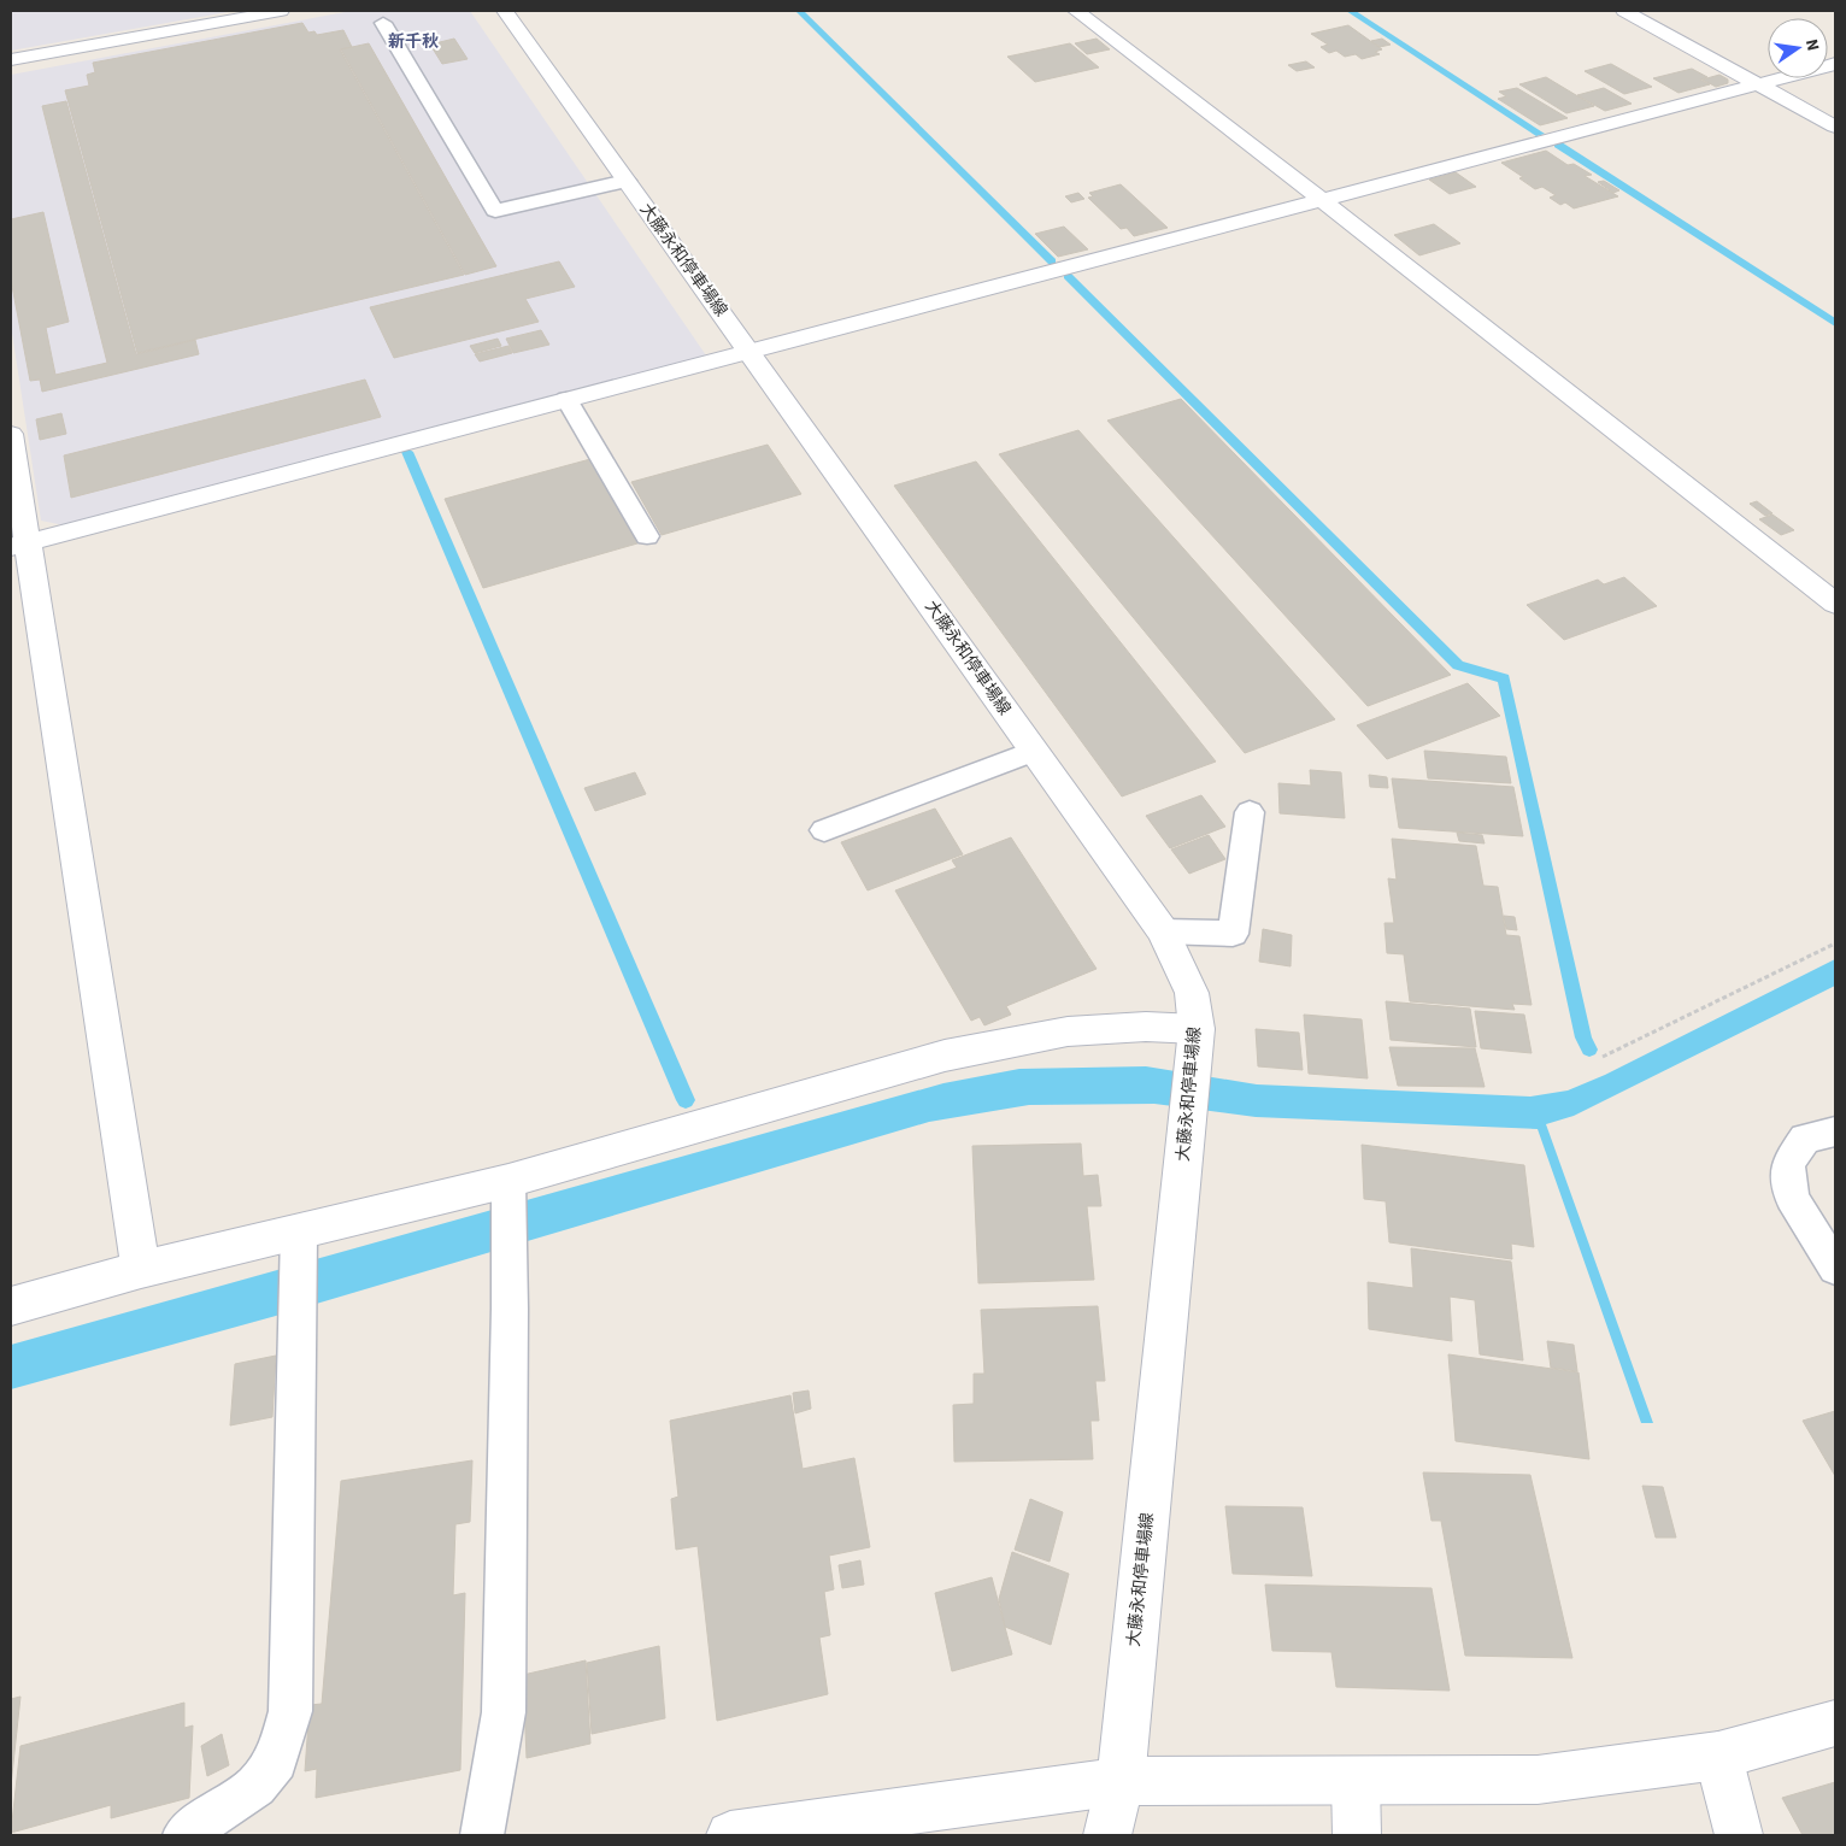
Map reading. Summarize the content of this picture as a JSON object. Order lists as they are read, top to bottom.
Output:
{
  "streets": {
    "street": ["大藤永和停車場線"]
  },
  "districts": ["新千秋"],
  "north": "right"
}
